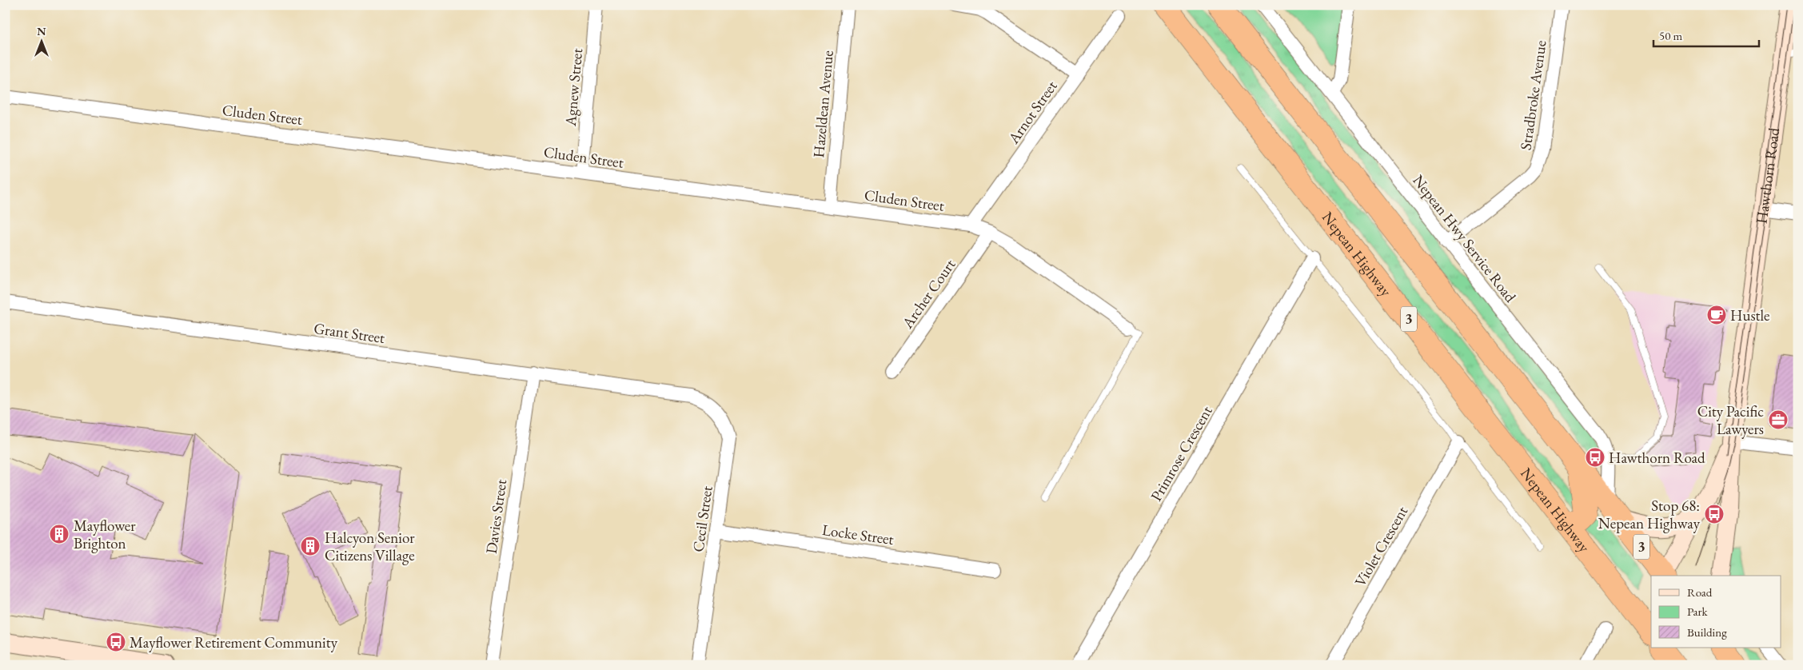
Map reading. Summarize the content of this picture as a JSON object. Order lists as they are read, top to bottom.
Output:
{
  "streets": {
    "highway": ["Nepean Highway", "3"],
    "main road": ["Hawthorn Road"],
    "street": [
      "Agnew Street",
      "Stradbroke Avenue",
      "Hazeldean Avenue",
      "Arnot Street",
      "Cluden Street",
      "Nepean Hwy Service Road",
      "Archer Court",
      "Grant Street",
      "Primrose Crescent",
      "Davies Street",
      "Cecil Street",
      "Locke Street",
      "Violet Crescent"
    ]
  },
  "crossings": [
    ["Agnew Street", "Cluden Street"],
    ["Stradbroke Avenue", "Nepean Hwy Service Road"],
    ["Hazeldean Avenue", "Cluden Street"],
    ["Arnot Street", "Cluden Street"],
    ["Cluden Street", "Archer Court"],
    ["Nepean Hwy Service Road", "3"],
    ["Grant Street", "Davies Street"],
    ["Grant Street", "Cecil Street"],
    ["Cecil Street", "Locke Street"]
  ],
  "places": {
    "cafe": ["Hustle"],
    "office": ["City Pacific Lawyers"],
    "bus stop": ["Hawthorn Road", "Stop 68: Nepean Highway", "Mayflower Retirement Community"],
    "building": ["Mayflower Brighton", "Halcyon Senior Citizens Village"]
  },
  "legend": ["Road", "Park", "Building"],
  "scale_bar": "50 m",
  "north": "top"
}
